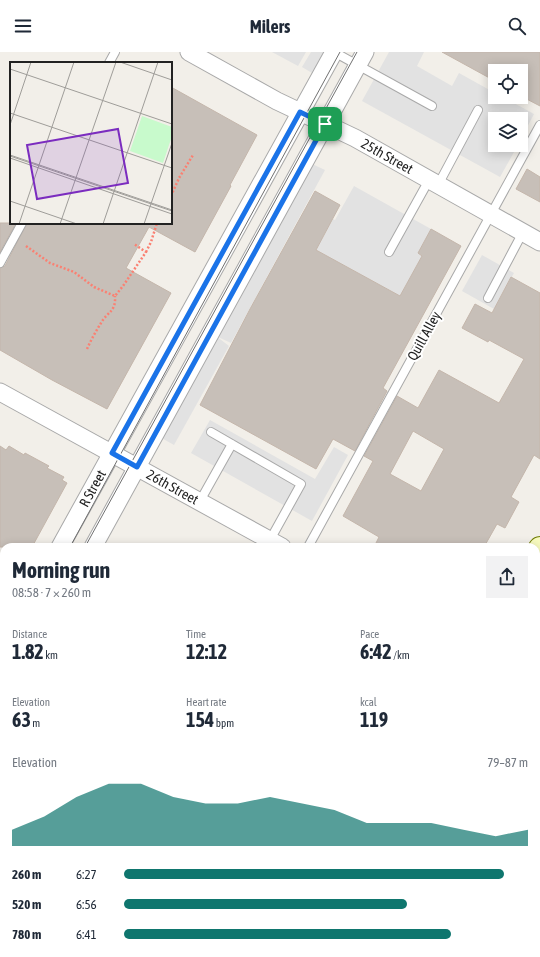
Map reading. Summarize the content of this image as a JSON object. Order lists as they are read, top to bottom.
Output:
{
  "streets": {
    "street": ["25th Street", "26th Street", "R Street"],
    "lane": ["Quill Alley"]
  },
  "crossings": [
    ["25th Street", "Quill Alley"],
    ["25th Street", "R Street"],
    ["26th Street", "R Street"]
  ],
  "page": {
    "header": "Milers",
    "heading": ["Morning run", "08:58 · 7 × 260 m"],
    "stats": [
      ["Distance", "1.82 km"],
      ["Time", "12:12"],
      ["Pace", "6:42 /km"],
      ["Elevation", "63 m"],
      ["Heart rate", "154 bpm"],
      ["kcal", "119"]
    ],
    "chart": ["Elevation", "79–87 m"],
    "list": [
      {
        "name": "260 m",
        "note": "6:27"
      },
      {
        "name": "520 m",
        "note": "6:56"
      },
      {
        "name": "780 m",
        "note": "6:41"
      }
    ]
  }
}
